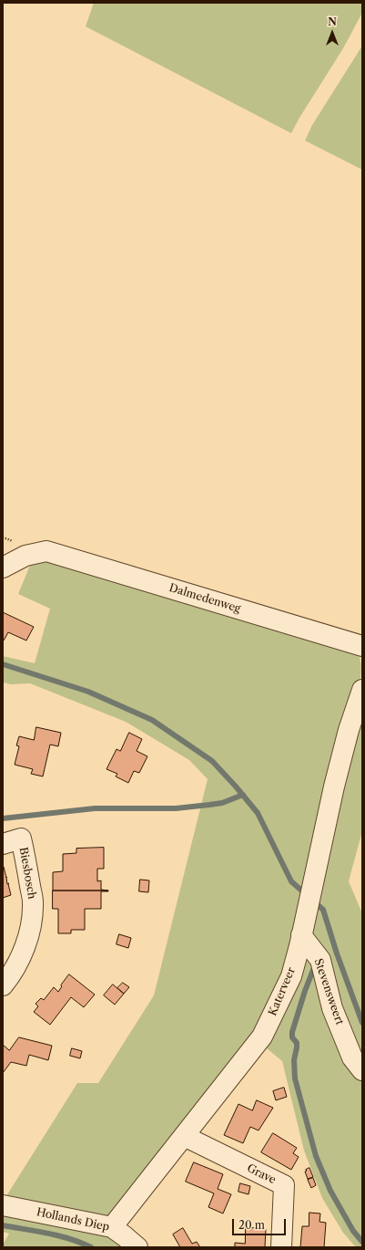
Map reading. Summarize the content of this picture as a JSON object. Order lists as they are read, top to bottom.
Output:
{
  "streets": {
    "street": [
      "Dalmedenweg",
      "Biesbosch",
      "Katerveer",
      "Stevensweert",
      "Grave",
      "Hollands Diep"
    ]
  },
  "crossings": [
    ["Katerveer", "Stevensweert"],
    ["Katerveer", "Grave"],
    ["Katerveer", "Hollands Diep"]
  ],
  "scale_bar": "20 m",
  "north": "top"
}
